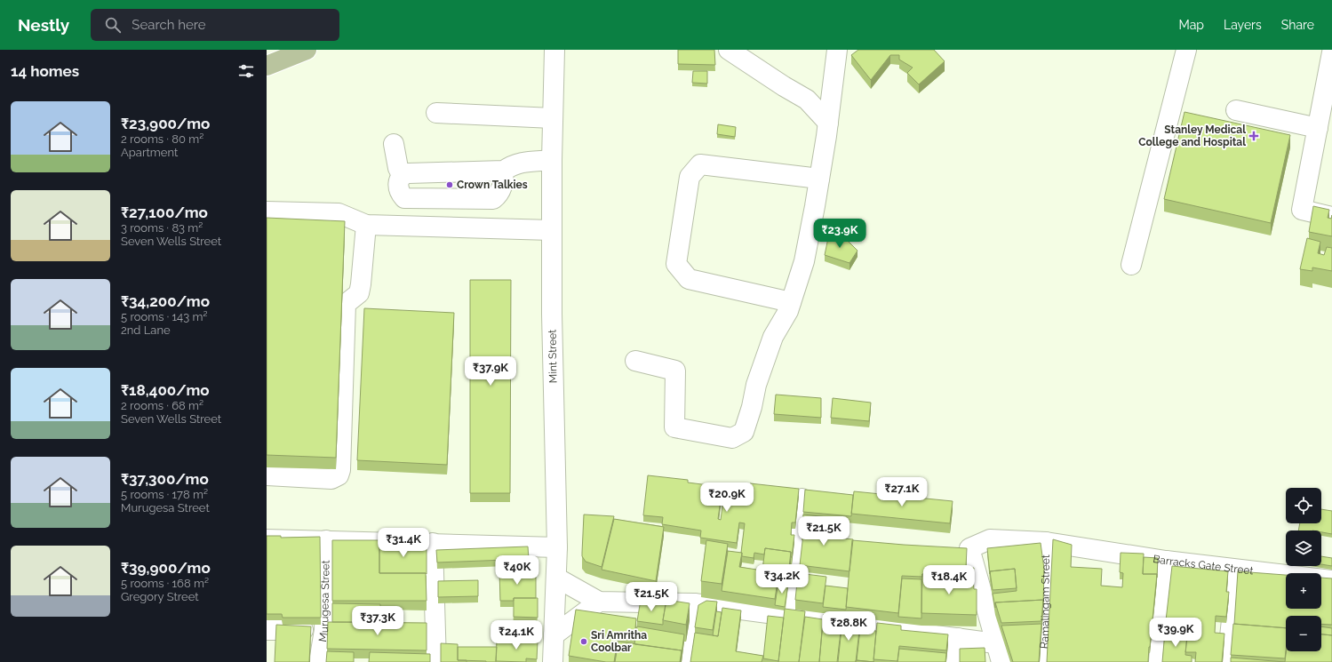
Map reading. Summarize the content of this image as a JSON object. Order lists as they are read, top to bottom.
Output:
{
  "streets": {
    "street": [
      "Mint Street",
      "Barracks Gate Street",
      "Murugesa Street",
      "Ramalingam Street"
    ]
  },
  "crossings": [
    ["Barracks Gate Street", "Ramalingam Street"]
  ],
  "places": {
    "health": ["Stanley Medical College and Hospital"],
    "other": ["Crown Talkies", "Sri Amritha Coolbar"]
  },
  "page": {
    "header": "Nestly",
    "search": "Search here",
    "nav": ["Map", "Layers", "Share"],
    "heading": "14 homes",
    "list": [
      {
        "name": "₹23,900/mo",
        "note": "2 rooms · 80 m² · Apartment"
      },
      {
        "name": "₹27,100/mo",
        "note": "3 rooms · 83 m² · Seven Wells Street"
      },
      {
        "name": "₹34,200/mo",
        "note": "5 rooms · 143 m² · 2nd Lane"
      },
      {
        "name": "₹18,400/mo",
        "note": "2 rooms · 68 m² · Seven Wells Street"
      },
      {
        "name": "₹37,300/mo",
        "note": "5 rooms · 178 m² · Murugesa Street"
      },
      {
        "name": "₹39,900/mo",
        "note": "5 rooms · 168 m² · Gregory Street"
      }
    ],
    "price": [
      "₹23.9K",
      "₹37.9K",
      "₹27.1K",
      "₹20.9K",
      "₹21.5K",
      "₹31.4K",
      "₹40K",
      "₹34.2K",
      "₹18.4K",
      "₹21.5K",
      "₹37.3K",
      "₹28.8K",
      "₹39.9K",
      "₹24.1K"
    ],
    "map_buttons": ["+", "−"]
  }
}
